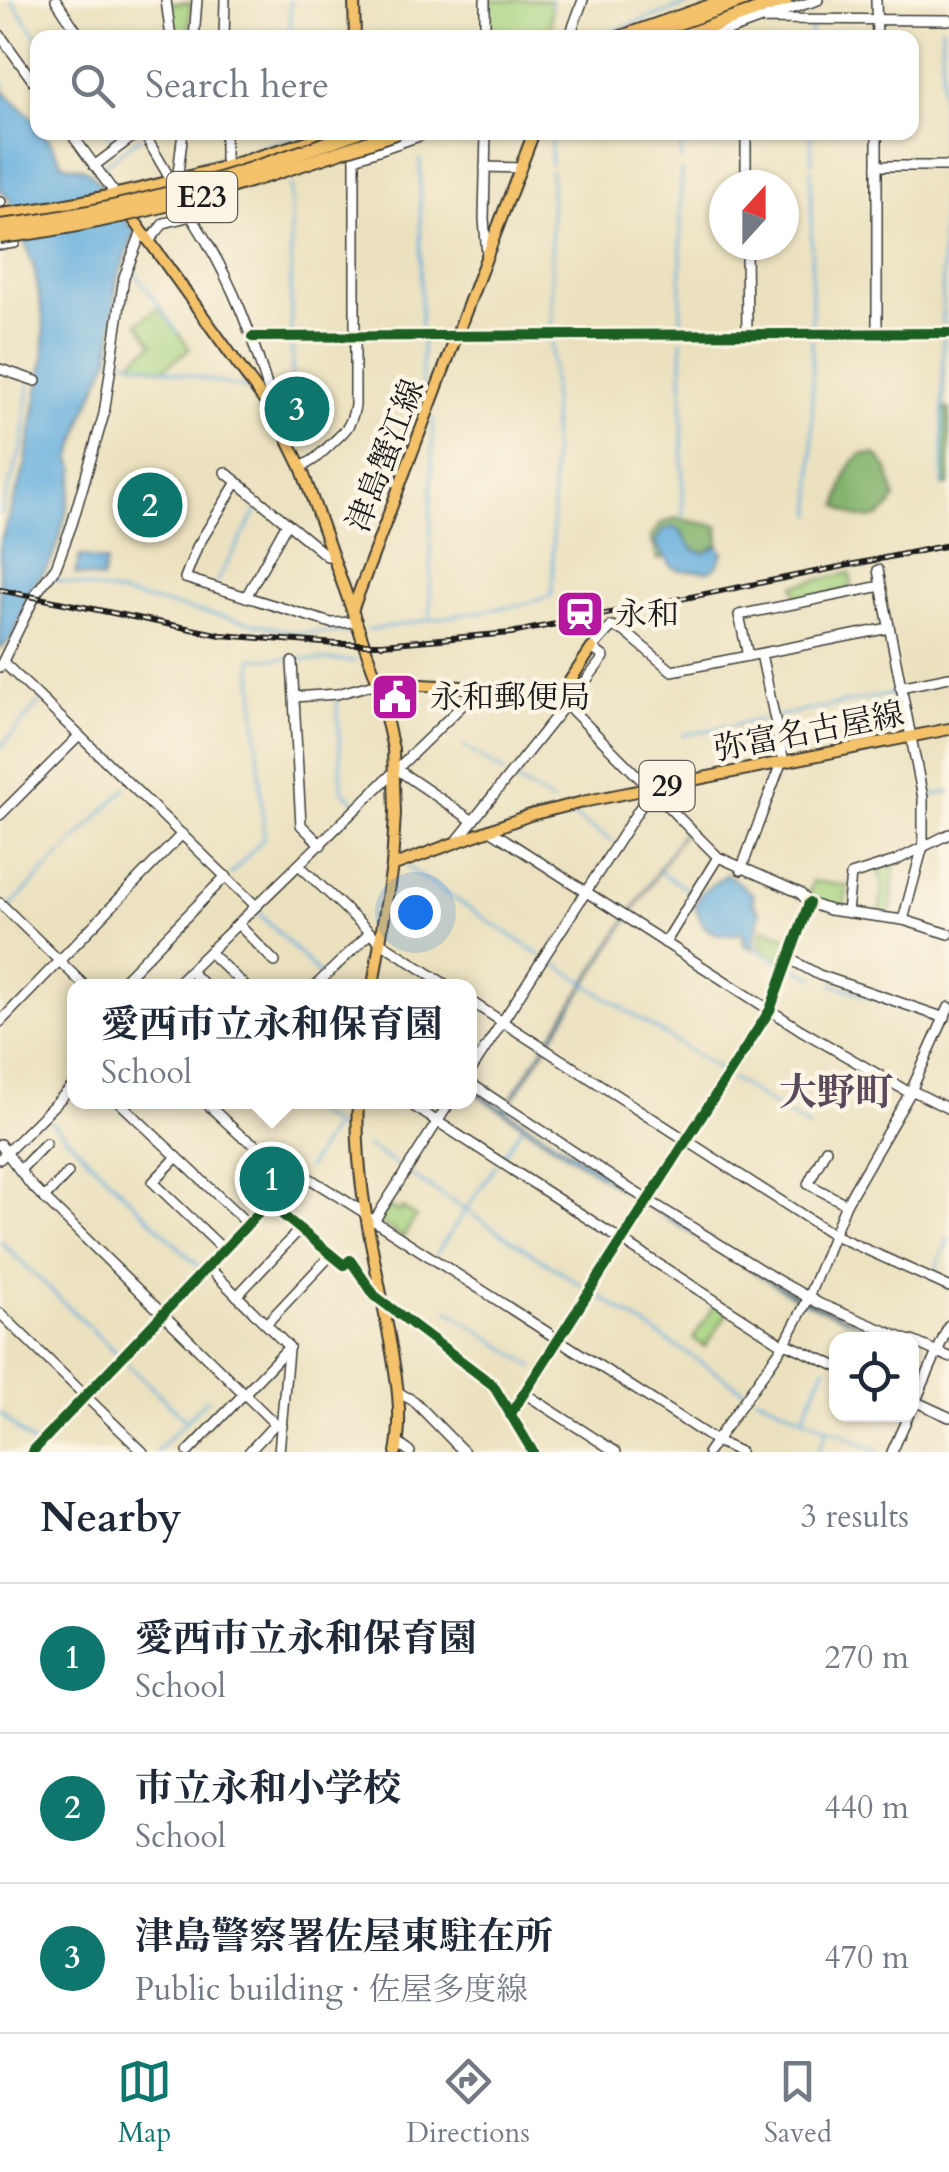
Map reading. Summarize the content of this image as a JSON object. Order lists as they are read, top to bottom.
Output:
{
  "streets": {
    "highway": ["E23"],
    "main road": ["津島蟹江線", "弥富名古屋線", "29"]
  },
  "districts": ["大野町"],
  "places": {
    "station": ["永和"],
    "public building": ["永和郵便局"]
  },
  "north": "top",
  "page": {
    "search": "Search here",
    "pins": ["3", "2", "1"],
    "popup": ["愛西市立永和保育園", "School"],
    "heading": ["Nearby", "3 results"],
    "list": [
      {
        "mark": "1",
        "name": "愛西市立永和保育園",
        "note": "School",
        "value": "270 m"
      },
      {
        "mark": "2",
        "name": "市立永和小学校",
        "note": "School",
        "value": "440 m"
      },
      {
        "mark": "3",
        "name": "津島警察署佐屋東駐在所",
        "note": "Public building · 佐屋多度線",
        "value": "470 m"
      }
    ],
    "nav": ["Map", "Directions", "Saved"]
  }
}
